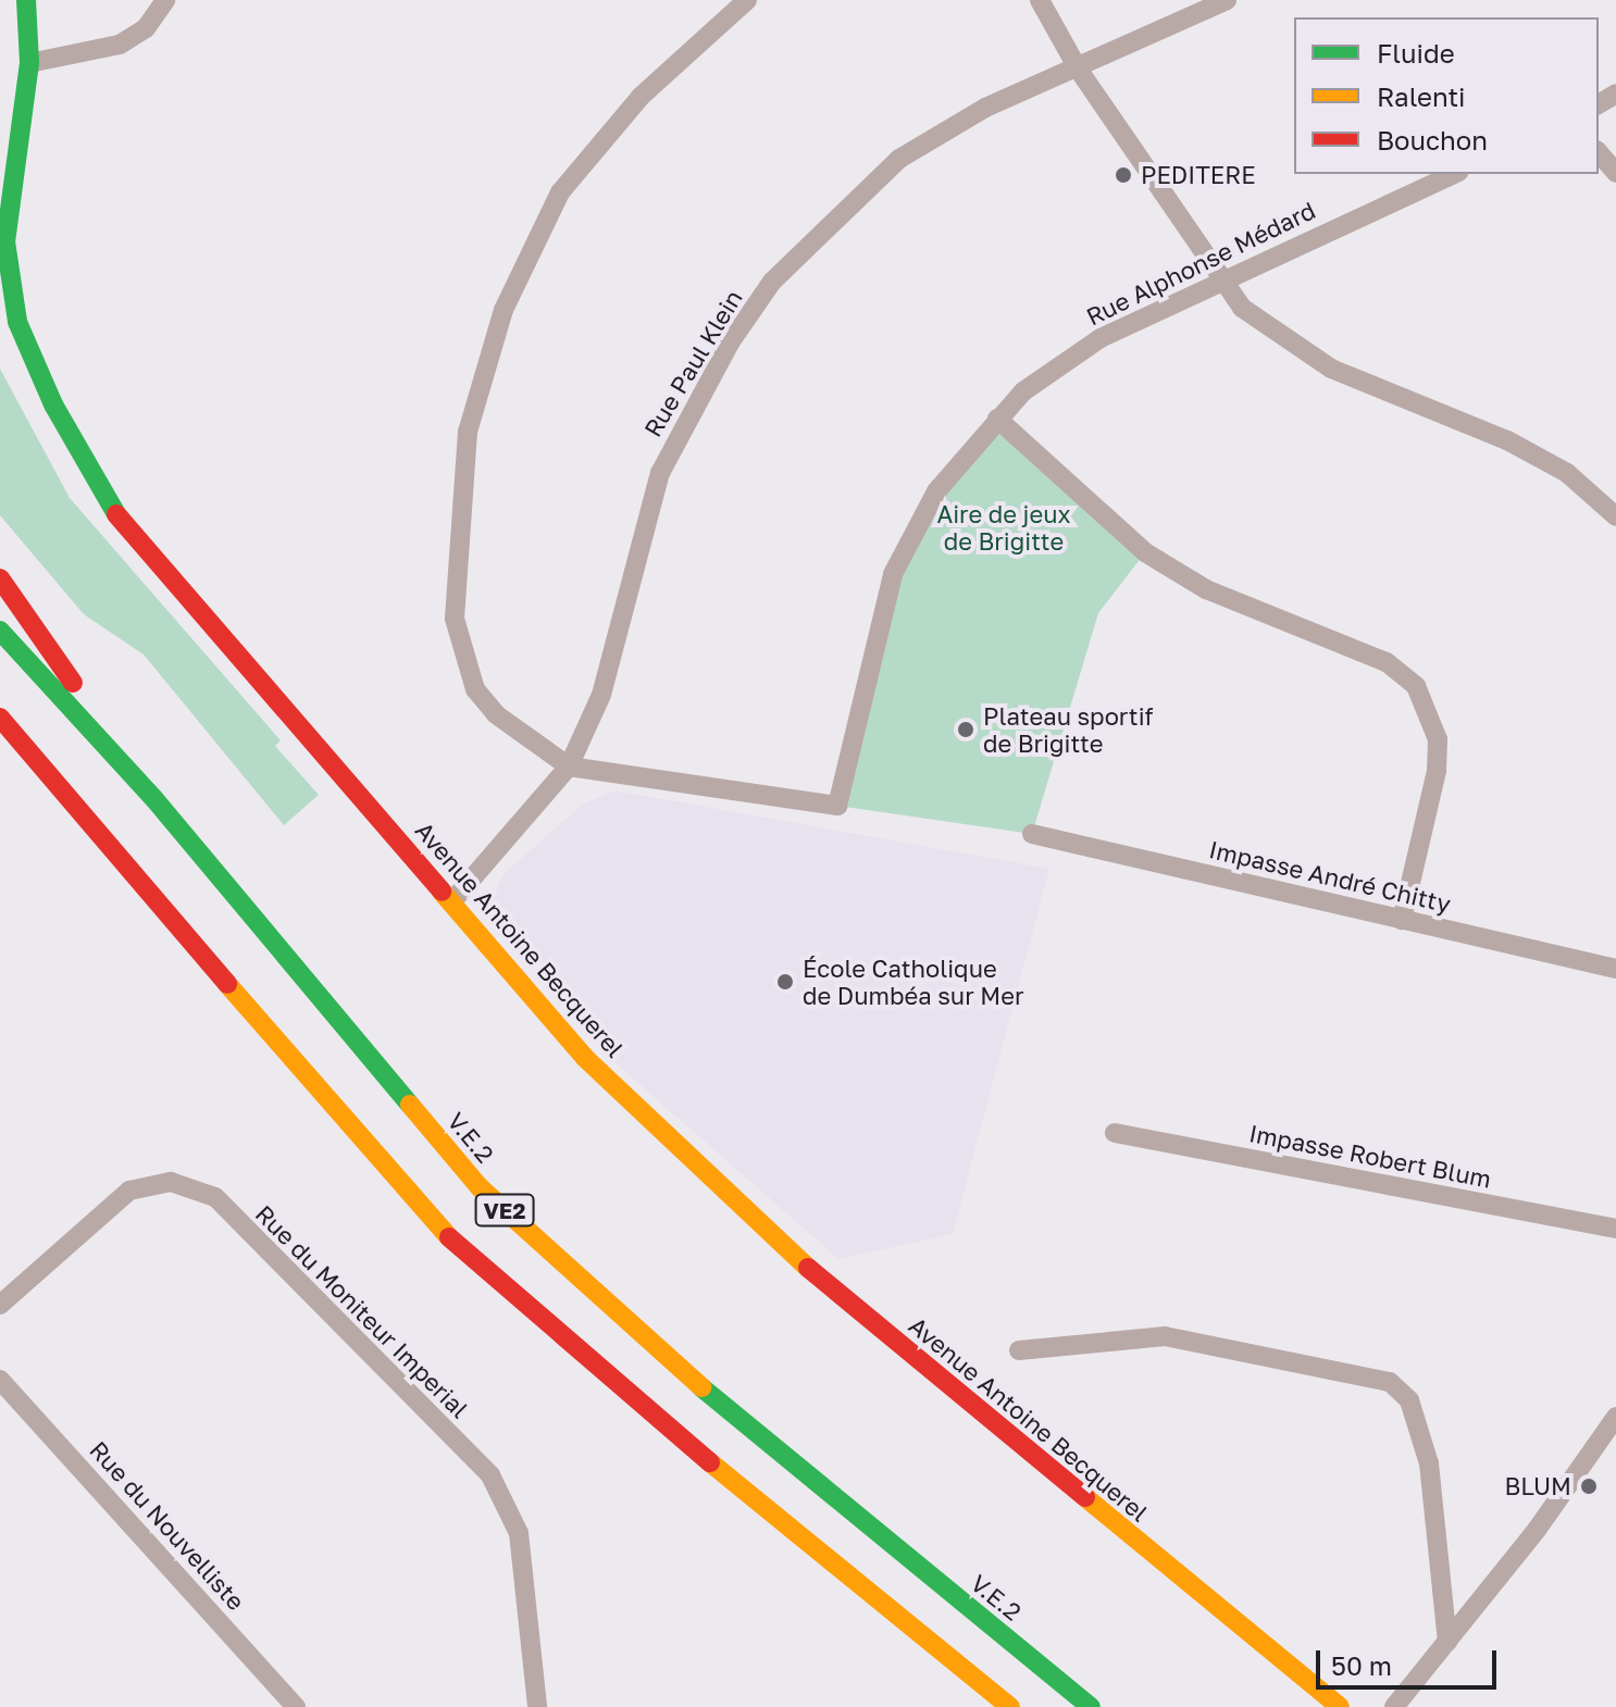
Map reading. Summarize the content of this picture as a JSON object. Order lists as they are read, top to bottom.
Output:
{
  "streets": {
    "main road": ["Avenue Antoine Becquerel", "V.E.2", "VE2"],
    "street": [
      "Rue Alphonse Médard",
      "Rue Paul Klein",
      "Impasse André Chitty",
      "Impasse Robert Blum",
      "Rue du Moniteur Imperial",
      "Rue du Nouvelliste"
    ]
  },
  "crossings": [
    ["Rue Alphonse Médard", "Rue Paul Klein"],
    ["Rue Paul Klein", "Avenue Antoine Becquerel"]
  ],
  "parks": ["Aire de jeux de Brigitte"],
  "places": [
    "PEDITERE",
    "Plateau sportif de Brigitte",
    "École Catholique de Dumbéa sur Mer",
    "BLUM"
  ],
  "legend": ["Fluide", "Ralenti", "Bouchon"],
  "scale_bar": "50 m"
}
